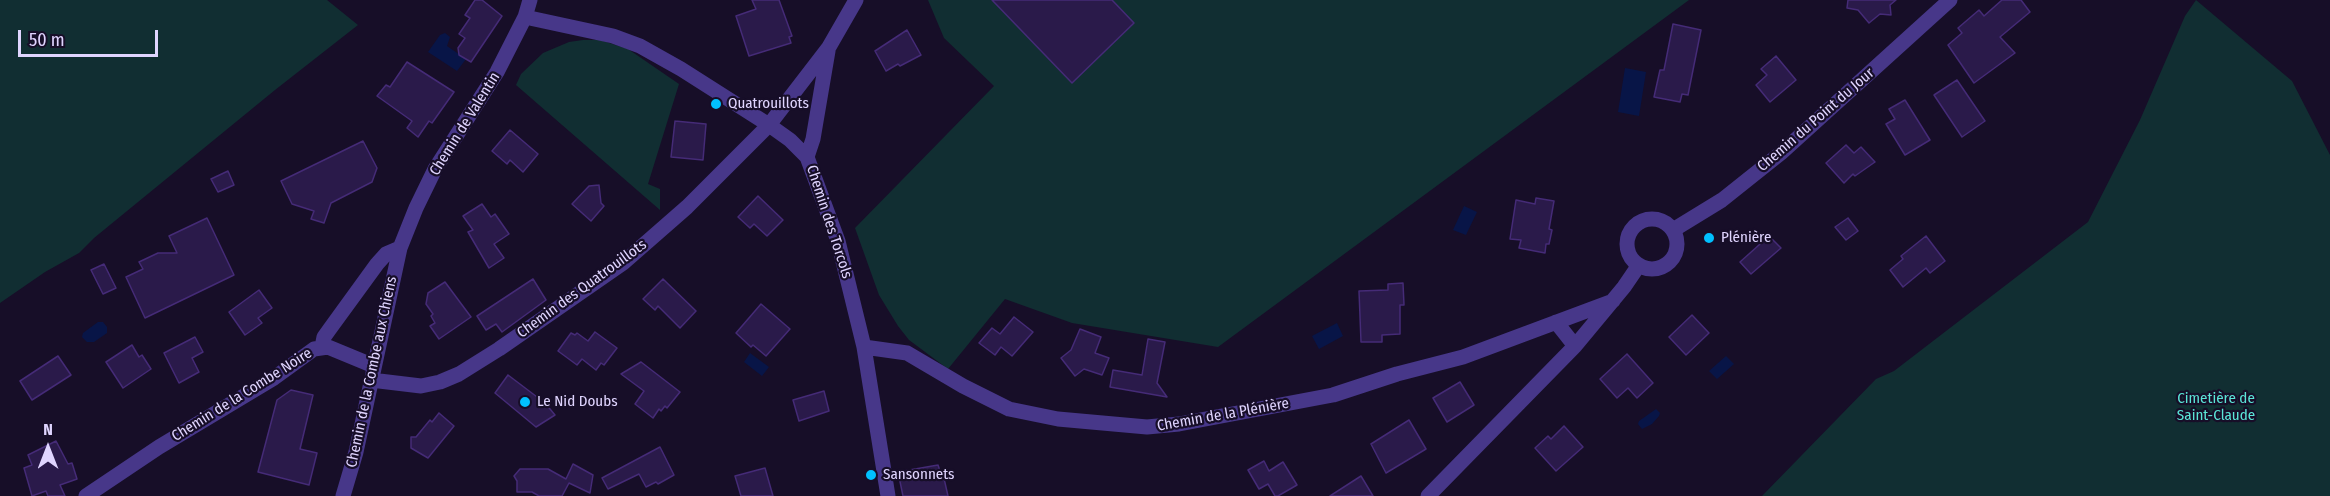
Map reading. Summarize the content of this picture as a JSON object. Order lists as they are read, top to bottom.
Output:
{
  "streets": {
    "street": [
      "Chemin du Point du Jour",
      "Chemin de Valentin",
      "Chemin des Torcols",
      "Chemin des Quatrouillots",
      "Chemin de la Combe aux Chiens",
      "Chemin de la Combe Noire",
      "Chemin de la Plénière"
    ]
  },
  "crossings": [
    ["Chemin de Valentin", "Chemin des Torcols"],
    ["Chemin de Valentin", "Chemin de la Combe aux Chiens"],
    ["Chemin de Valentin", "Chemin de la Combe Noire"],
    ["Chemin des Torcols", "Chemin des Quatrouillots"],
    ["Chemin des Torcols", "Chemin de la Plénière"],
    ["Chemin des Quatrouillots", "Chemin de la Combe aux Chiens"],
    ["Chemin des Quatrouillots", "Chemin de la Combe Noire"],
    ["Chemin de la Combe aux Chiens", "Chemin de la Combe Noire"]
  ],
  "parks": ["Cimetière de Saint-Claude"],
  "places": [
    "Quatrouillots",
    "Plénière",
    "Le Nid Doubs",
    "Sansonnets"
  ],
  "scale_bar": "50 m",
  "north": "top"
}
